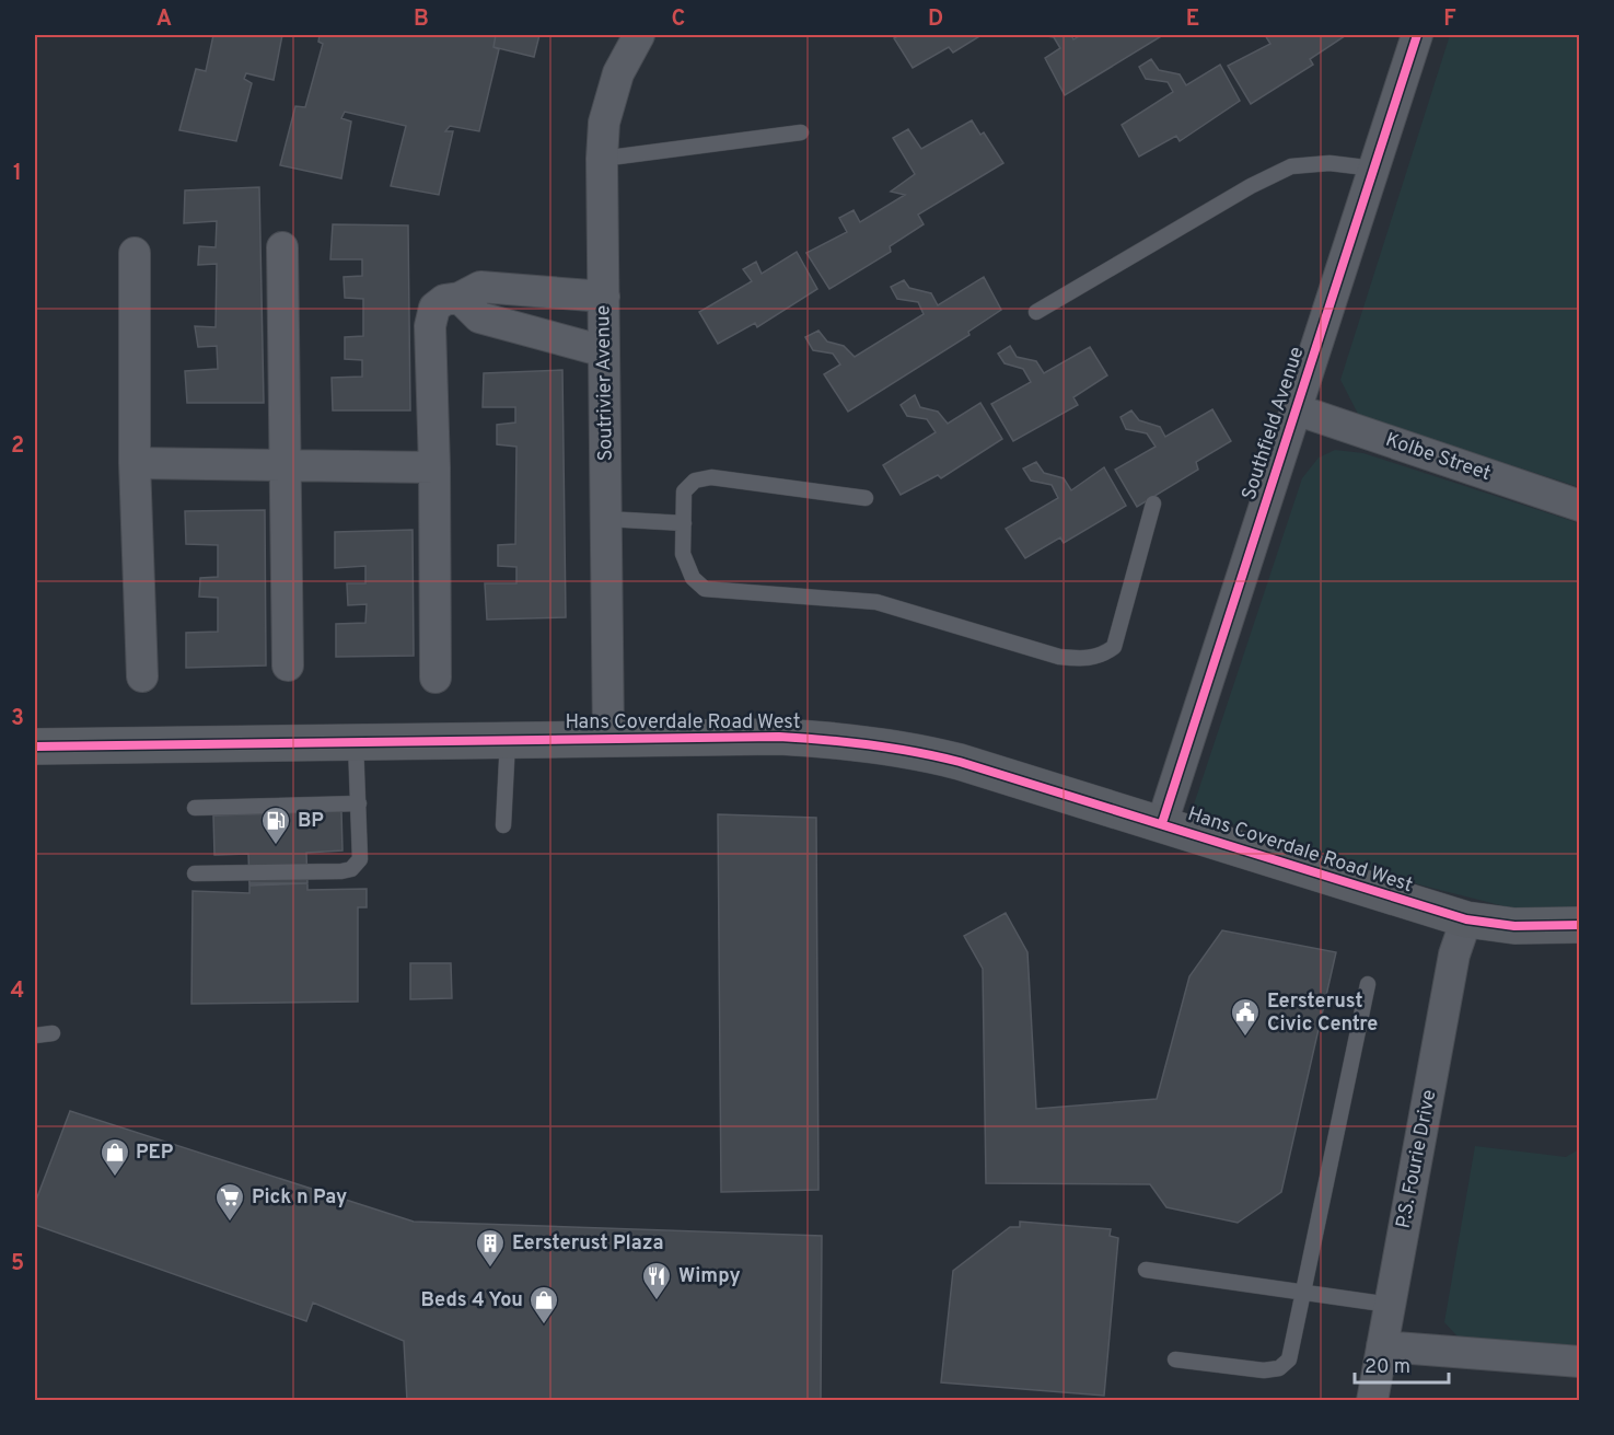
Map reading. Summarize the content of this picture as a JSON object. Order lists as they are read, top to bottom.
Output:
{
  "streets": {
    "street": [
      "Soutrivier Avenue",
      "Southfield Avenue",
      "Kolbe Street",
      "Hans Coverdale Road West",
      "P.S. Fourie Drive"
    ]
  },
  "crossings": [
    ["Soutrivier Avenue", "Hans Coverdale Road West"],
    ["Southfield Avenue", "Kolbe Street"],
    ["Southfield Avenue", "Hans Coverdale Road West"],
    ["Hans Coverdale Road West", "P.S. Fourie Drive"]
  ],
  "places": {
    "fuel station": ["BP"],
    "public building": ["Eersterust Civic Centre"],
    "shop": ["PEP", "Beds 4 You"],
    "supermarket": ["Pick n Pay"],
    "building": ["Eersterust Plaza"],
    "restaurant": ["Wimpy"]
  },
  "scale_bar": "20 m",
  "grid": {
    "columns": [
      "A",
      "B",
      "C",
      "D",
      "E",
      "F"
    ],
    "rows": [
      "1",
      "2",
      "3",
      "4",
      "5"
    ]
  }
}
